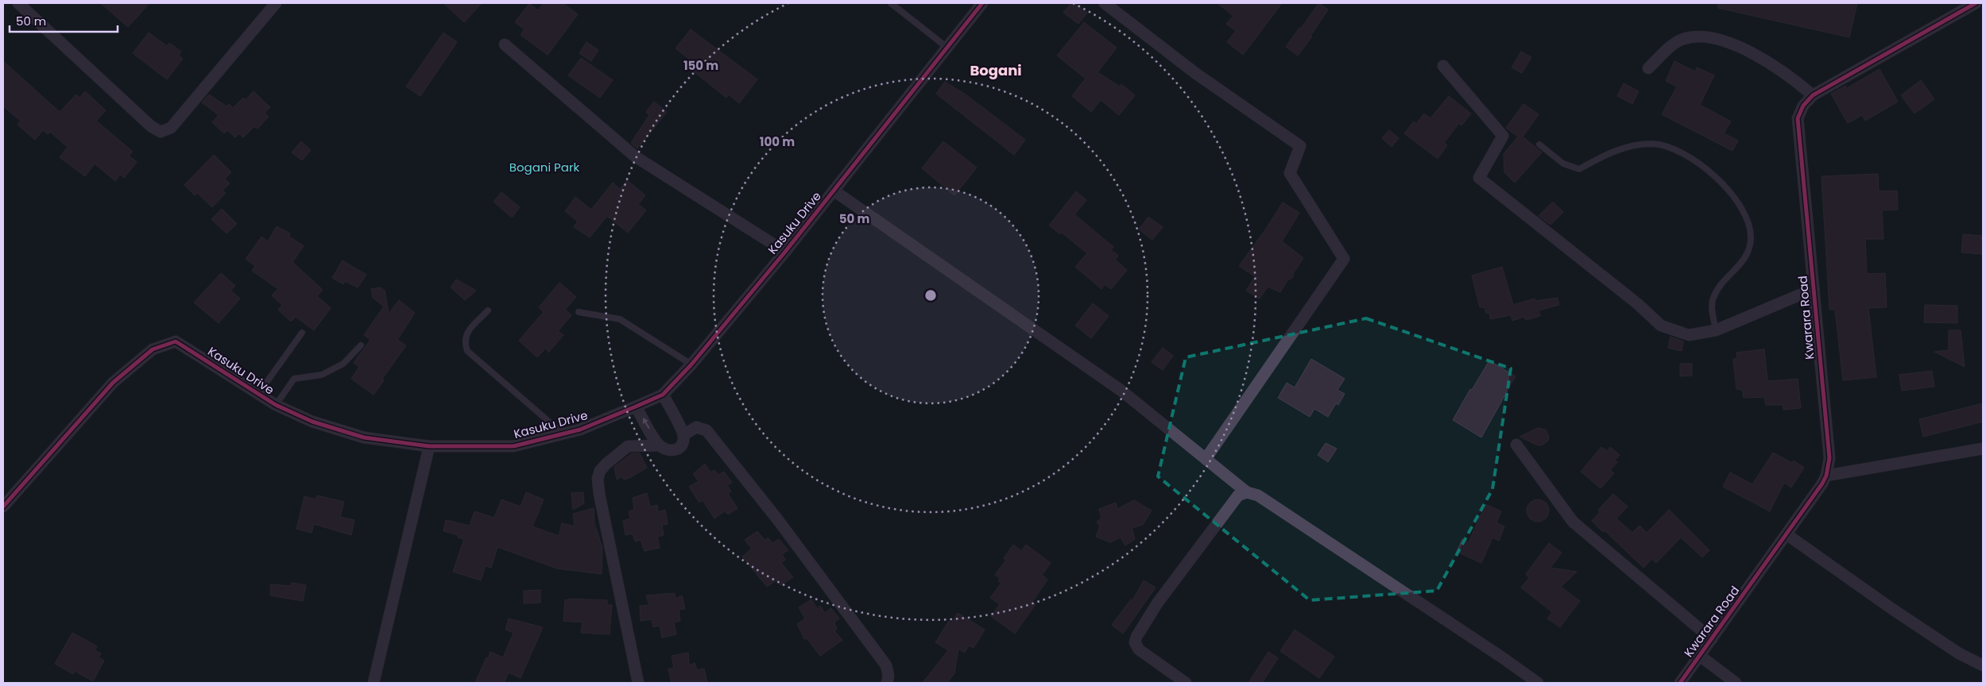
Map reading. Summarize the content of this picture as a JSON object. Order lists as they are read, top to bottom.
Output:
{
  "streets": {
    "street": ["Kasuku Drive", "Kwarara Road"]
  },
  "districts": ["Bogani"],
  "parks": ["Bogani Park"],
  "scale_bar": "50 m",
  "rings": ["150 m", "100 m", "50 m"]
}
